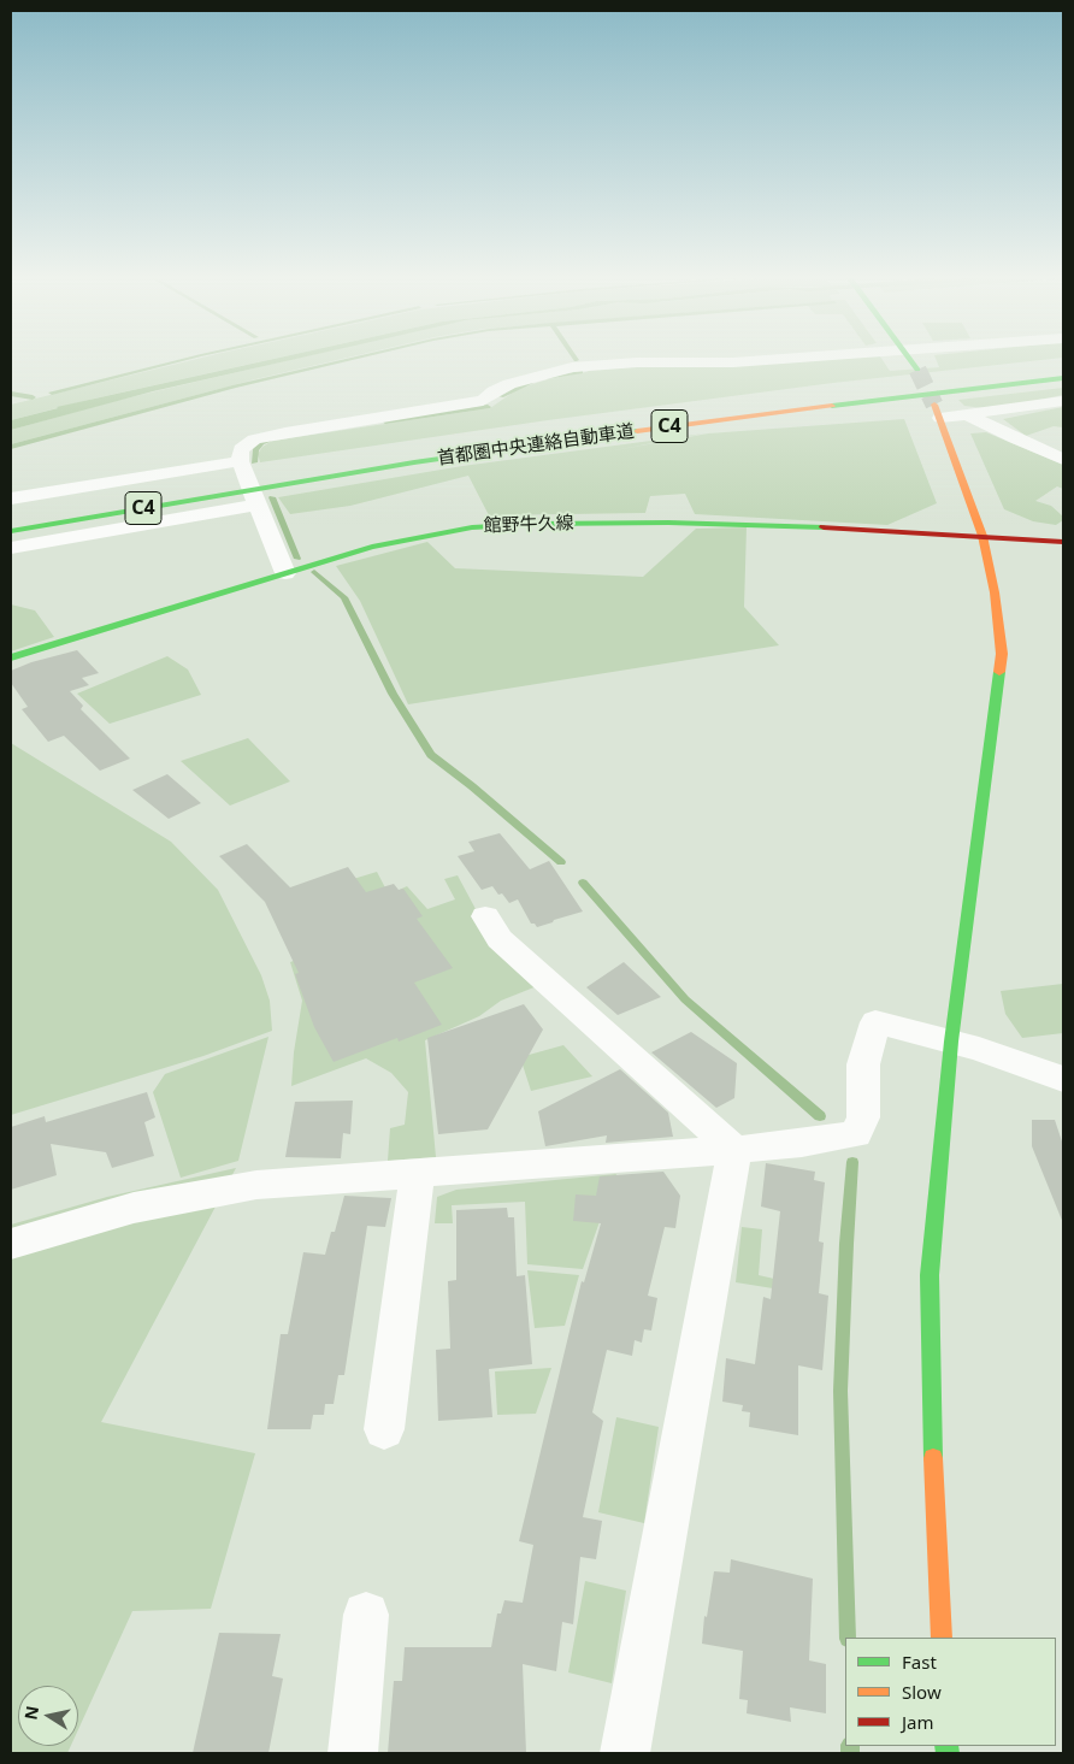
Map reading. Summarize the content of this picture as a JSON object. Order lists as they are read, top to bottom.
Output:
{
  "streets": {
    "main road": ["C4", "首都圏中央連絡自動車道", "館野牛久線"]
  },
  "legend": ["Fast", "Slow", "Jam"],
  "north": "left"
}
